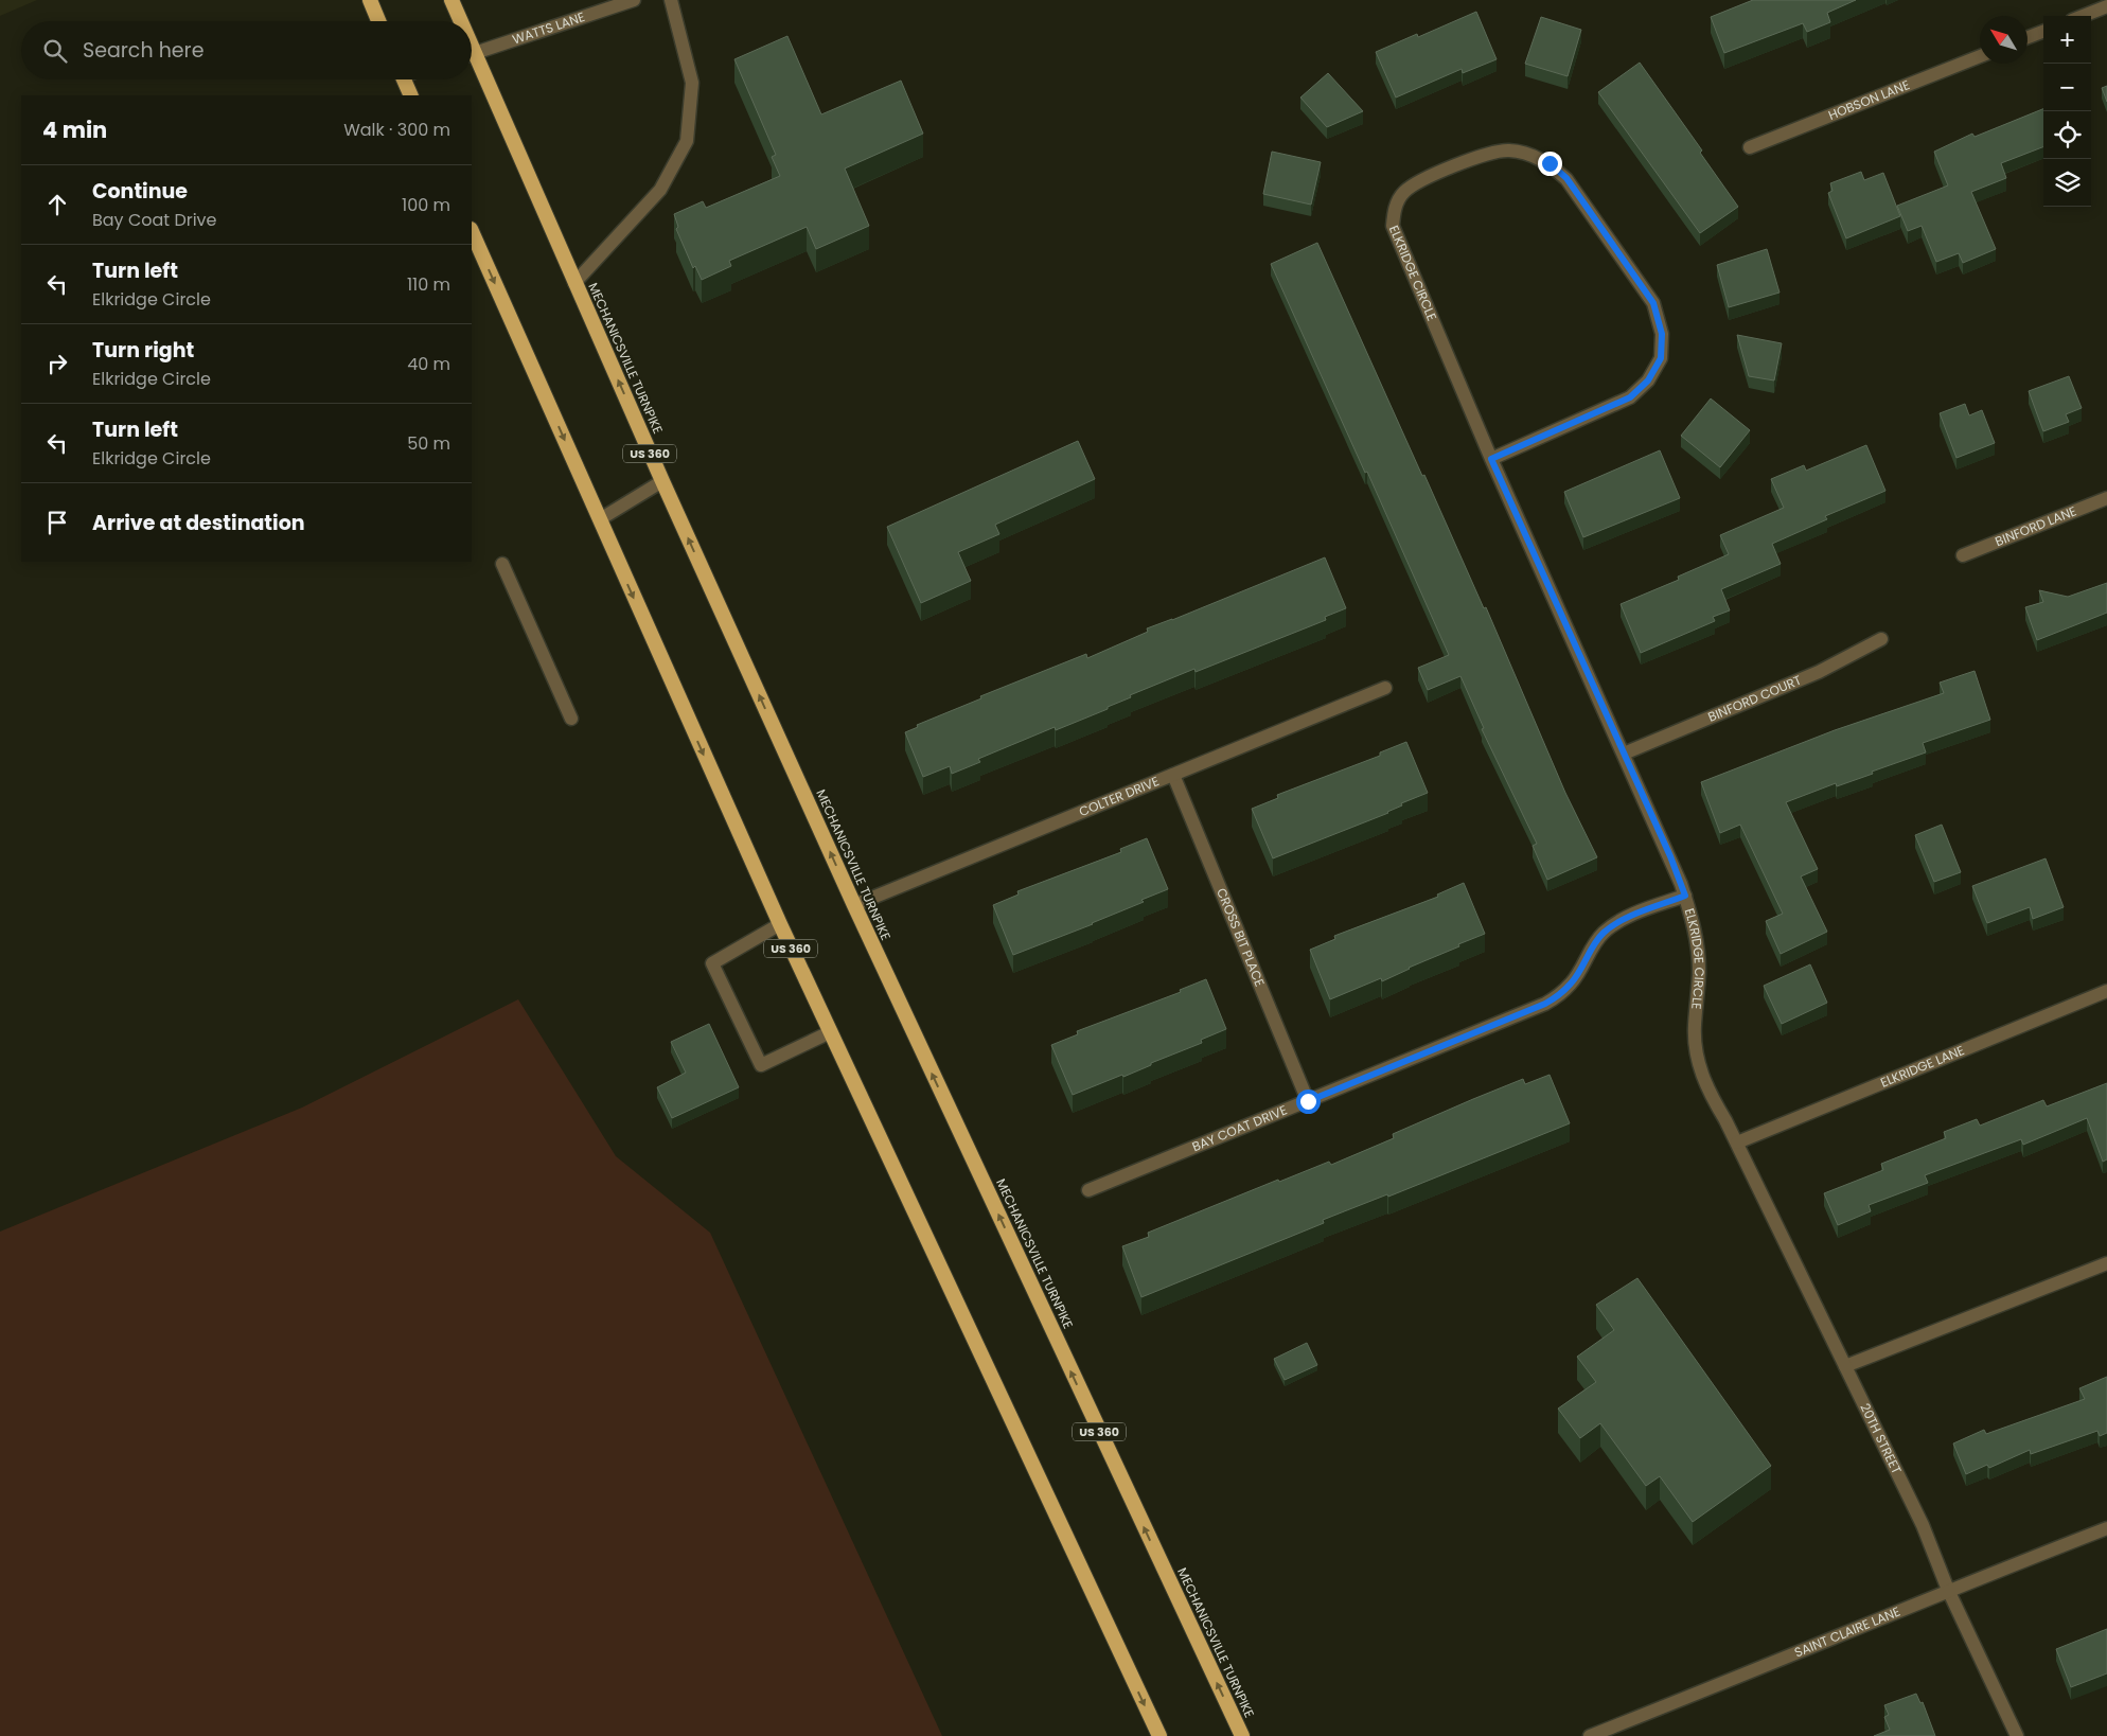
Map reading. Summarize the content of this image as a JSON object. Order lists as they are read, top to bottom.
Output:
{
  "streets": {
    "highway": ["MECHANICSVILLE TURNPIKE", "US 360"],
    "street": [
      "WATTS LANE",
      "HOBSON LANE",
      "ELKRIDGE CIRCLE",
      "BINFORD LANE",
      "BINFORD COURT",
      "COLTER DRIVE",
      "CROSS BIT PLACE",
      "ELKRIDGE LANE",
      "BAY COAT DRIVE",
      "20TH STREET",
      "SAINT CLAIRE LANE"
    ]
  },
  "crossings": [
    ["ELKRIDGE CIRCLE", "BINFORD COURT"],
    ["ELKRIDGE CIRCLE", "ELKRIDGE LANE"],
    ["ELKRIDGE CIRCLE", "BAY COAT DRIVE"],
    ["ELKRIDGE CIRCLE", "20TH STREET"],
    ["MECHANICSVILLE TURNPIKE", "COLTER DRIVE"],
    ["COLTER DRIVE", "CROSS BIT PLACE"],
    ["CROSS BIT PLACE", "BAY COAT DRIVE"],
    ["ELKRIDGE LANE", "20TH STREET"],
    ["20TH STREET", "SAINT CLAIRE LANE"]
  ],
  "north": "top left",
  "page": {
    "map_buttons": ["+", "−"],
    "search": "Search here",
    "heading": ["4 min", "Walk · 300 m"],
    "list": [
      ["Continue", "Bay Coat Drive", "100 m"],
      ["Turn left", "Elkridge Circle", "110 m"],
      ["Turn right", "Elkridge Circle", "40 m"],
      ["Turn left", "Elkridge Circle", "50 m"],
      "Arrive at destination"
    ]
  }
}
